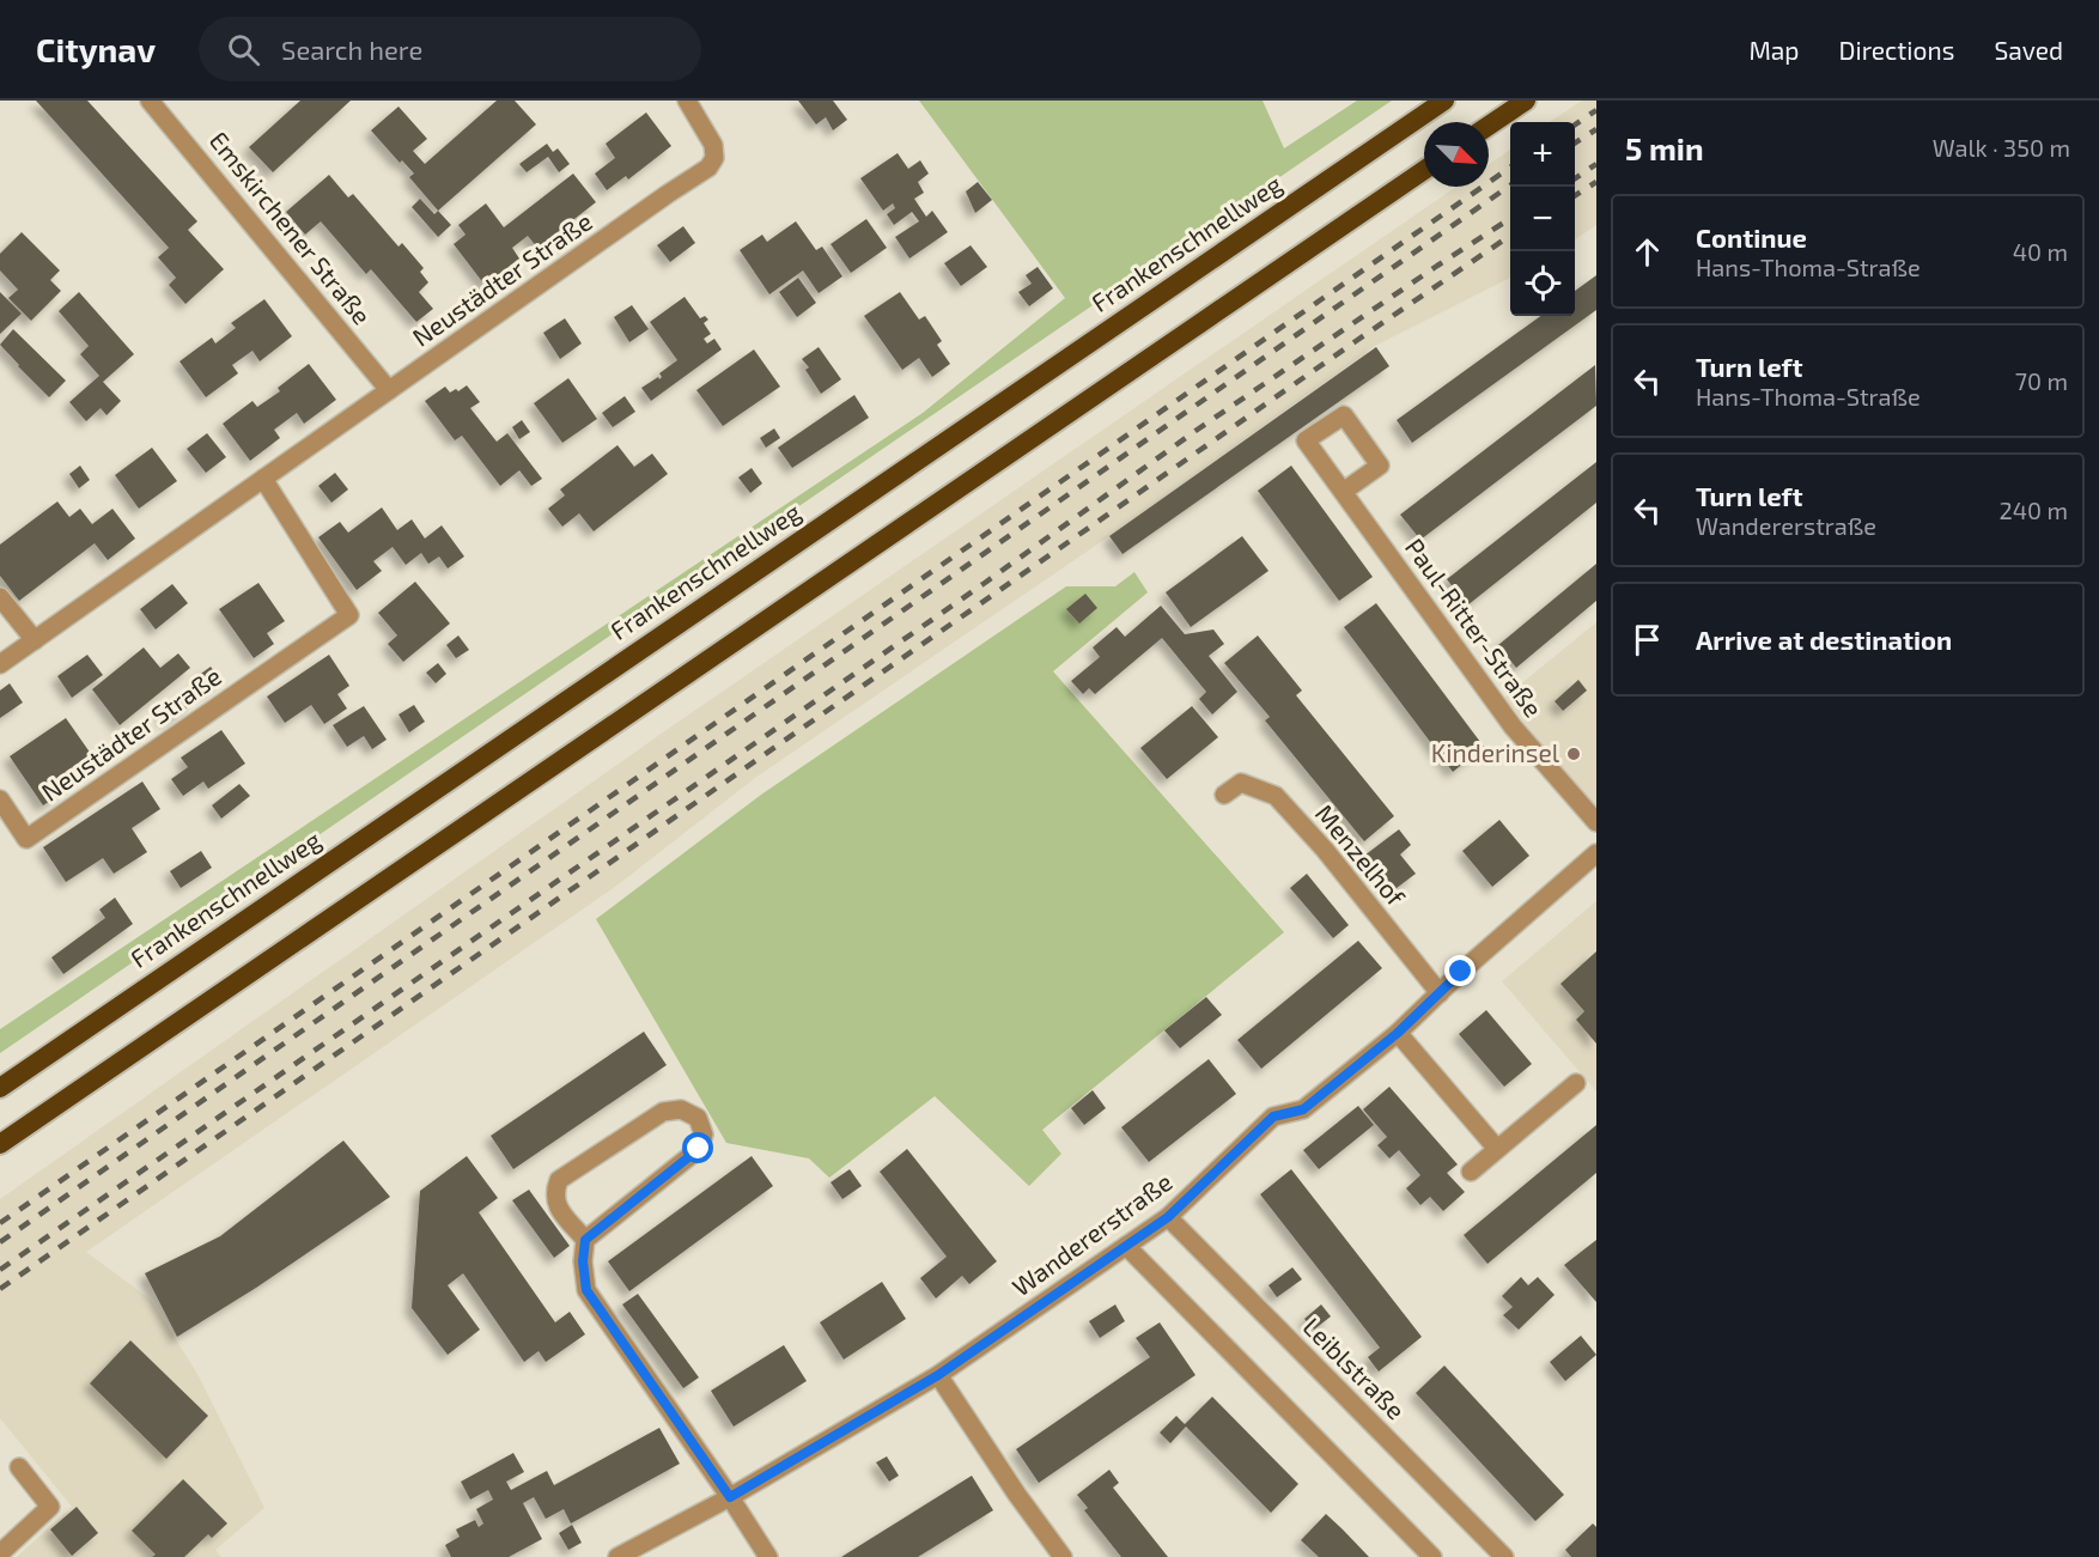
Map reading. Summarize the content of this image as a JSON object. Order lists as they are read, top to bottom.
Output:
{
  "streets": {
    "highway": ["Frankenschnellweg"],
    "street": [
      "Emskirchener Straße",
      "Neustädter Straße",
      "Paul-Ritter-Straße",
      "Menzelhof",
      "Wandererstraße",
      "Leiblstraße"
    ]
  },
  "crossings": [
    ["Emskirchener Straße", "Neustädter Straße"],
    ["Menzelhof", "Wandererstraße"],
    ["Wandererstraße", "Leiblstraße"]
  ],
  "places": ["Kinderinsel"],
  "north": "bottom right",
  "page": {
    "header": "Citynav",
    "search": "Search here",
    "nav": ["Map", "Directions", "Saved"],
    "heading": ["5 min", "Walk · 350 m"],
    "map_buttons": ["+", "−"],
    "list": [
      ["Continue", "Hans-Thoma-Straße", "40 m"],
      ["Turn left", "Hans-Thoma-Straße", "70 m"],
      ["Turn left", "Wandererstraße", "240 m"],
      "Arrive at destination"
    ]
  }
}
